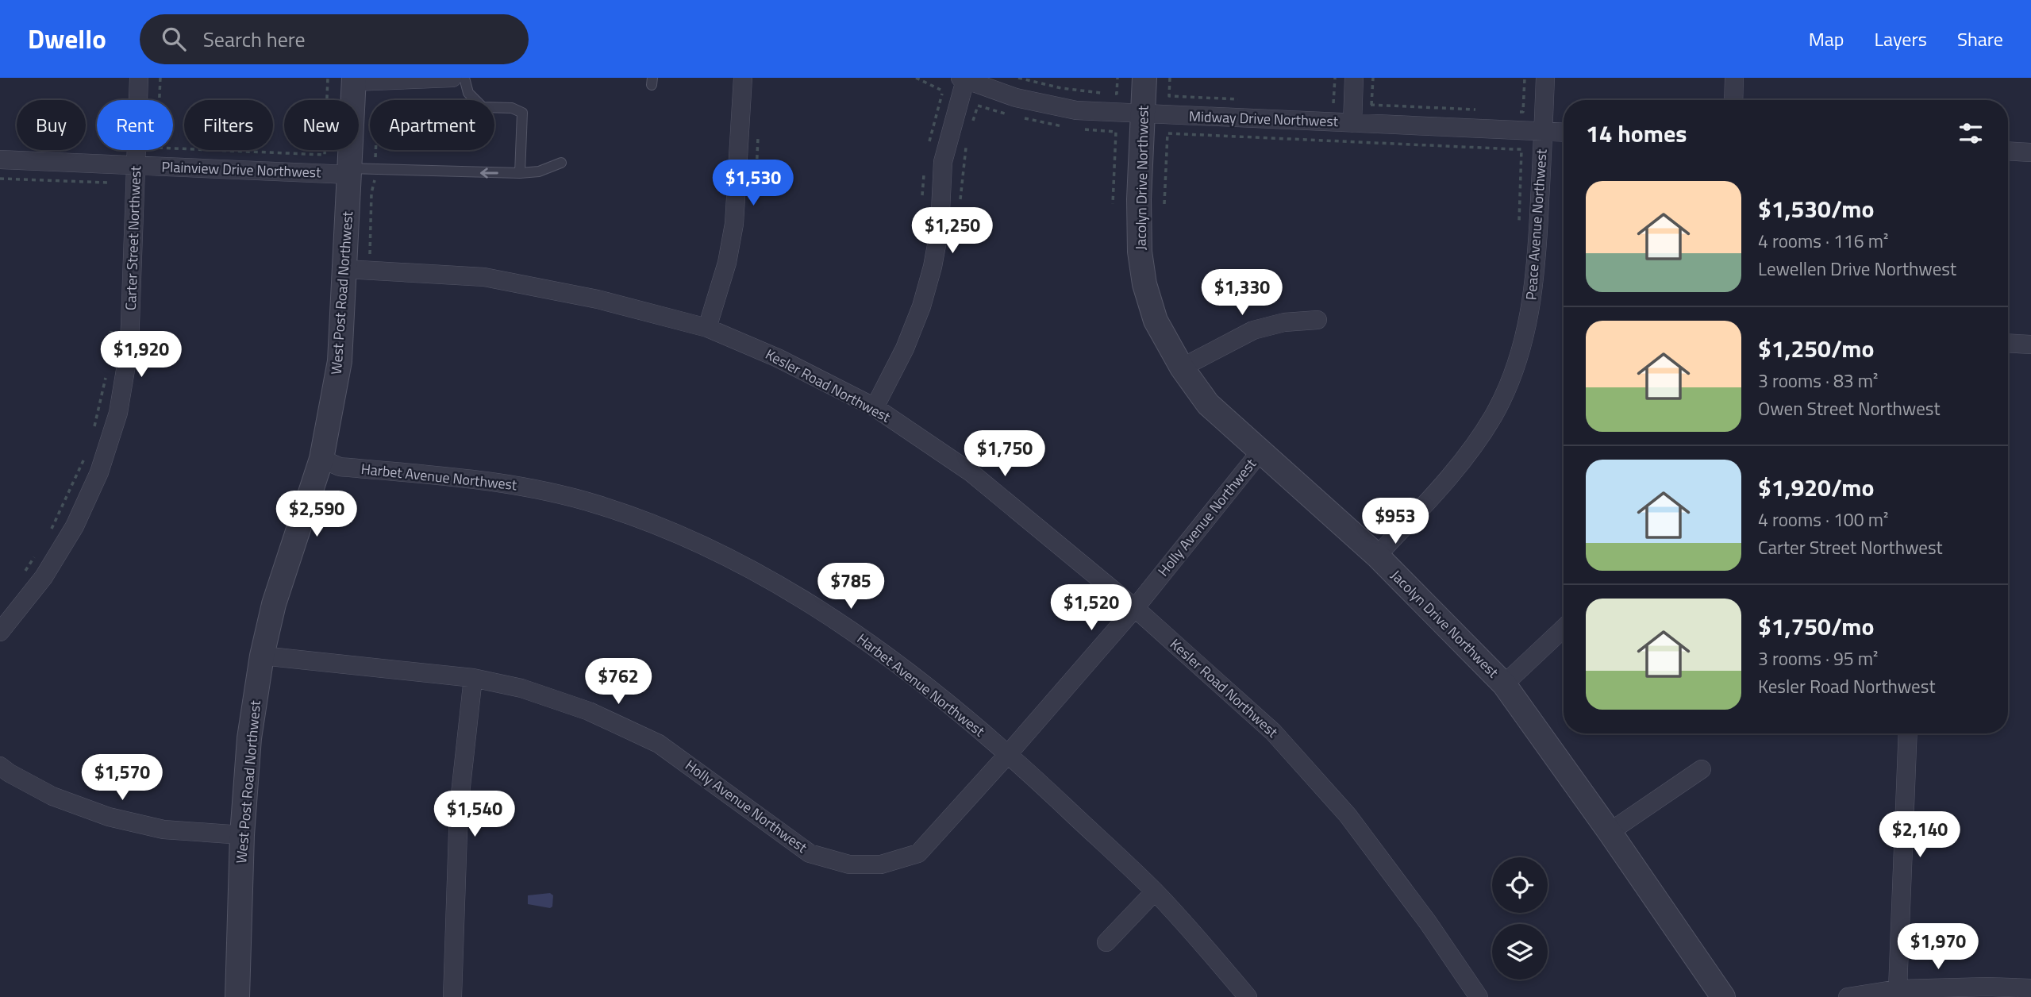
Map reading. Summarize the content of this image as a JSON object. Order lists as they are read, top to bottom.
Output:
{
  "streets": {
    "street": [
      "Midway Drive Northwest",
      "Plainview Drive Northwest",
      "Jacolyn Drive Northwest",
      "Peace Avenue Northwest",
      "Carter Street Northwest",
      "West Post Road Northwest",
      "Kesler Road Northwest",
      "Harbet Avenue Northwest",
      "Holly Avenue Northwest"
    ]
  },
  "crossings": [
    ["Midway Drive Northwest", "Jacolyn Drive Northwest"],
    ["Midway Drive Northwest", "Peace Avenue Northwest"],
    ["Plainview Drive Northwest", "Carter Street Northwest"],
    ["Plainview Drive Northwest", "West Post Road Northwest"],
    ["Jacolyn Drive Northwest", "Peace Avenue Northwest"],
    ["Jacolyn Drive Northwest", "Holly Avenue Northwest"],
    ["West Post Road Northwest", "Kesler Road Northwest"],
    ["West Post Road Northwest", "Harbet Avenue Northwest"],
    ["West Post Road Northwest", "Holly Avenue Northwest"],
    ["Kesler Road Northwest", "Holly Avenue Northwest"],
    ["Harbet Avenue Northwest", "Holly Avenue Northwest"]
  ],
  "page": {
    "header": "Dwello",
    "search": "Search here",
    "nav": ["Map", "Layers", "Share"],
    "chip": [
      "Buy",
      "Rent",
      "Filters",
      "New",
      "Apartment"
    ],
    "heading": "14 homes",
    "price": [
      "$1,530",
      "$1,250",
      "$1,330",
      "$1,920",
      "$1,750",
      "$2,590",
      "$953",
      "$785",
      "$1,520",
      "$762",
      "$1,570",
      "$1,540",
      "$2,140",
      "$1,970"
    ],
    "list": [
      {
        "name": "$1,530/mo",
        "note": "4 rooms · 116 m² · Lewellen Drive Northwest"
      },
      {
        "name": "$1,250/mo",
        "note": "3 rooms · 83 m² · Owen Street Northwest"
      },
      {
        "name": "$1,920/mo",
        "note": "4 rooms · 100 m² · Carter Street Northwest"
      },
      {
        "name": "$1,750/mo",
        "note": "3 rooms · 95 m² · Kesler Road Northwest"
      }
    ]
  }
}
